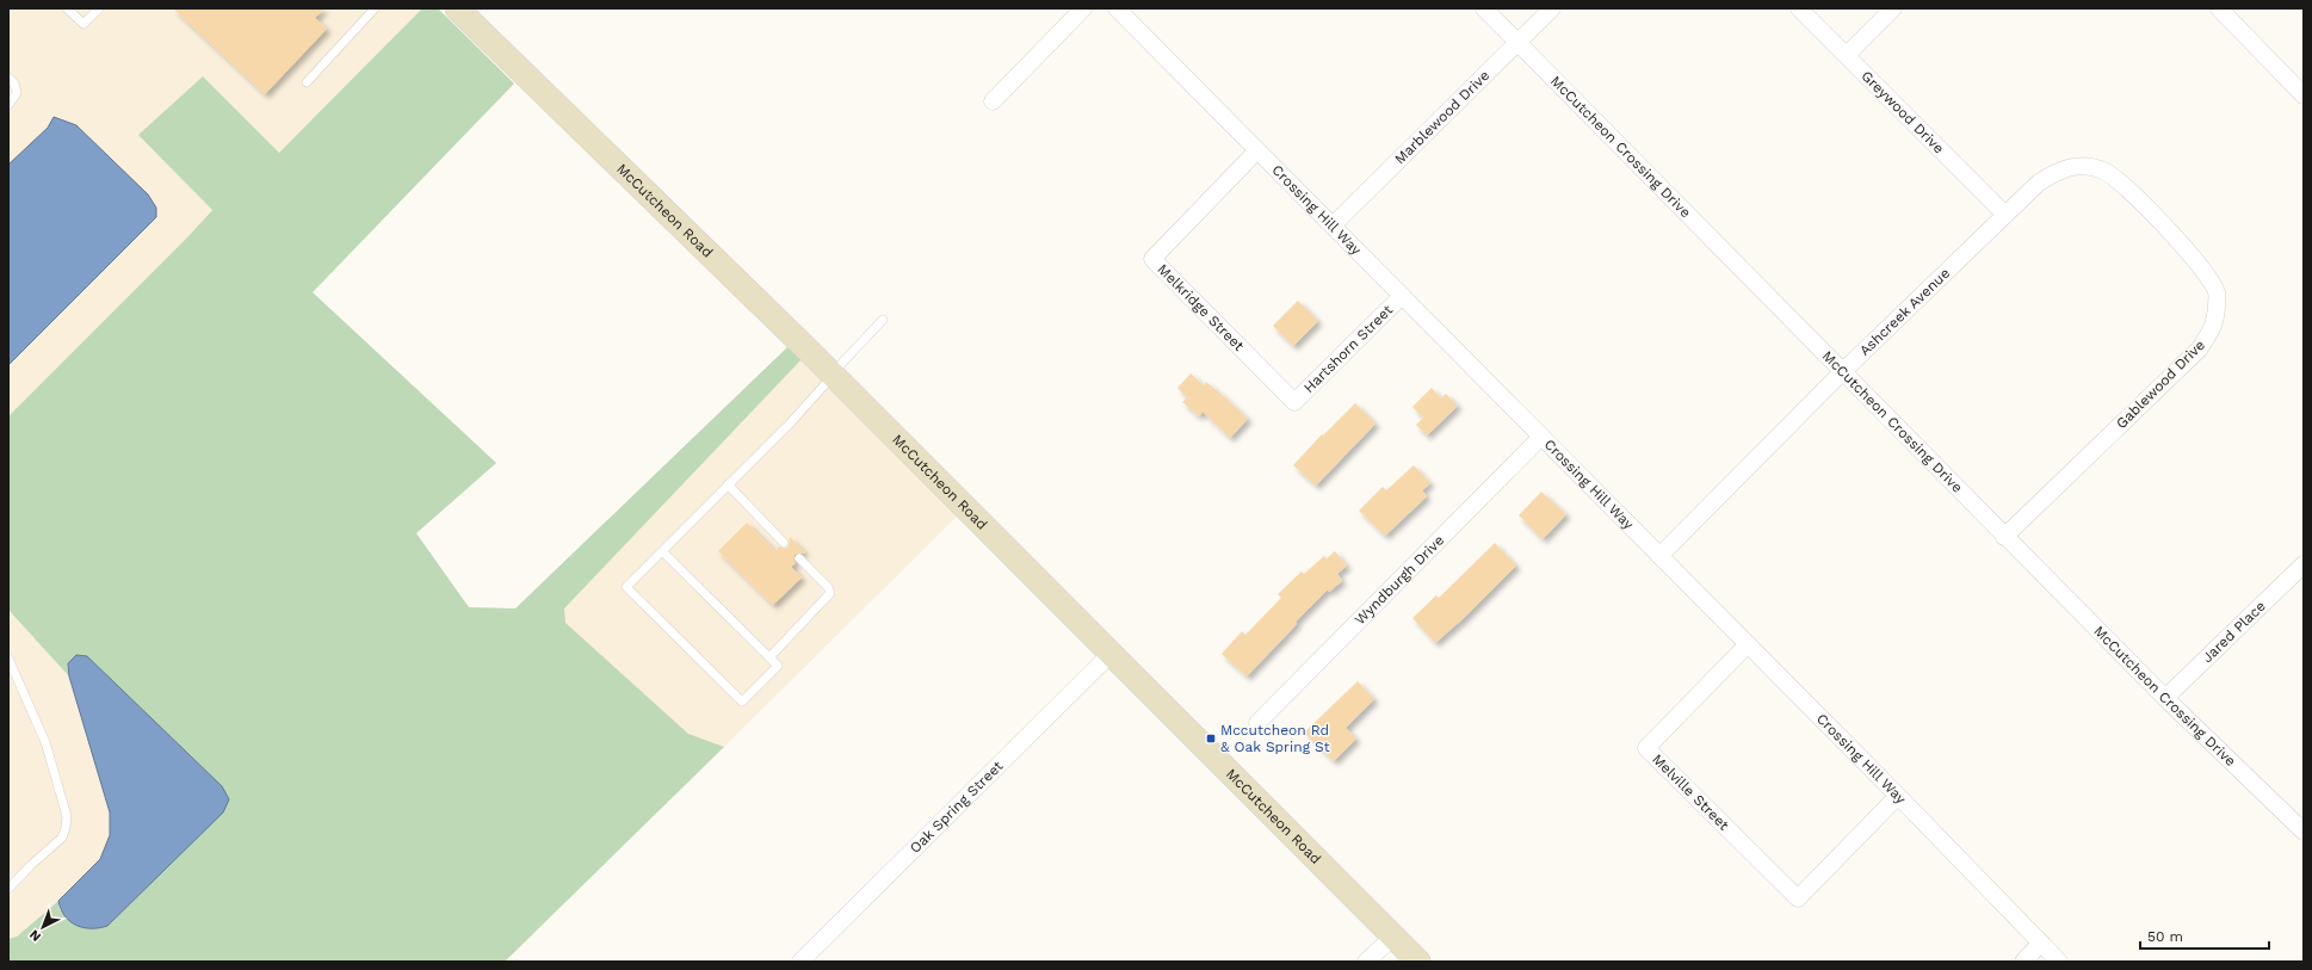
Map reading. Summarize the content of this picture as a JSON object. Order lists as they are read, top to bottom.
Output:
{
  "streets": {
    "main road": ["McCutcheon Road"],
    "street": [
      "Greywood Drive",
      "Marblewood Drive",
      "McCutcheon Crossing Drive",
      "Crossing Hill Way",
      "Melkridge Street",
      "Ashcreek Avenue",
      "Hartshorn Street",
      "Gablewood Drive",
      "Wyndburgh Drive",
      "Jared Place",
      "Melville Street",
      "Oak Spring Street"
    ]
  },
  "crossings": [
    ["Greywood Drive", "Ashcreek Avenue"],
    ["Marblewood Drive", "McCutcheon Crossing Drive"],
    ["Marblewood Drive", "Crossing Hill Way"],
    ["McCutcheon Crossing Drive", "Ashcreek Avenue"],
    ["McCutcheon Crossing Drive", "Gablewood Drive"],
    ["McCutcheon Crossing Drive", "Jared Place"],
    ["Crossing Hill Way", "Melkridge Street"],
    ["Crossing Hill Way", "Ashcreek Avenue"],
    ["Crossing Hill Way", "Hartshorn Street"],
    ["Crossing Hill Way", "Wyndburgh Drive"],
    ["Crossing Hill Way", "Melville Street"],
    ["McCutcheon Road", "Oak Spring Street"],
    ["Melkridge Street", "Hartshorn Street"],
    ["Ashcreek Avenue", "Gablewood Drive"]
  ],
  "places": {
    "transit": ["Mccutcheon Rd & Oak Spring St"]
  },
  "scale_bar": "50 m",
  "north": "bottom left"
}
